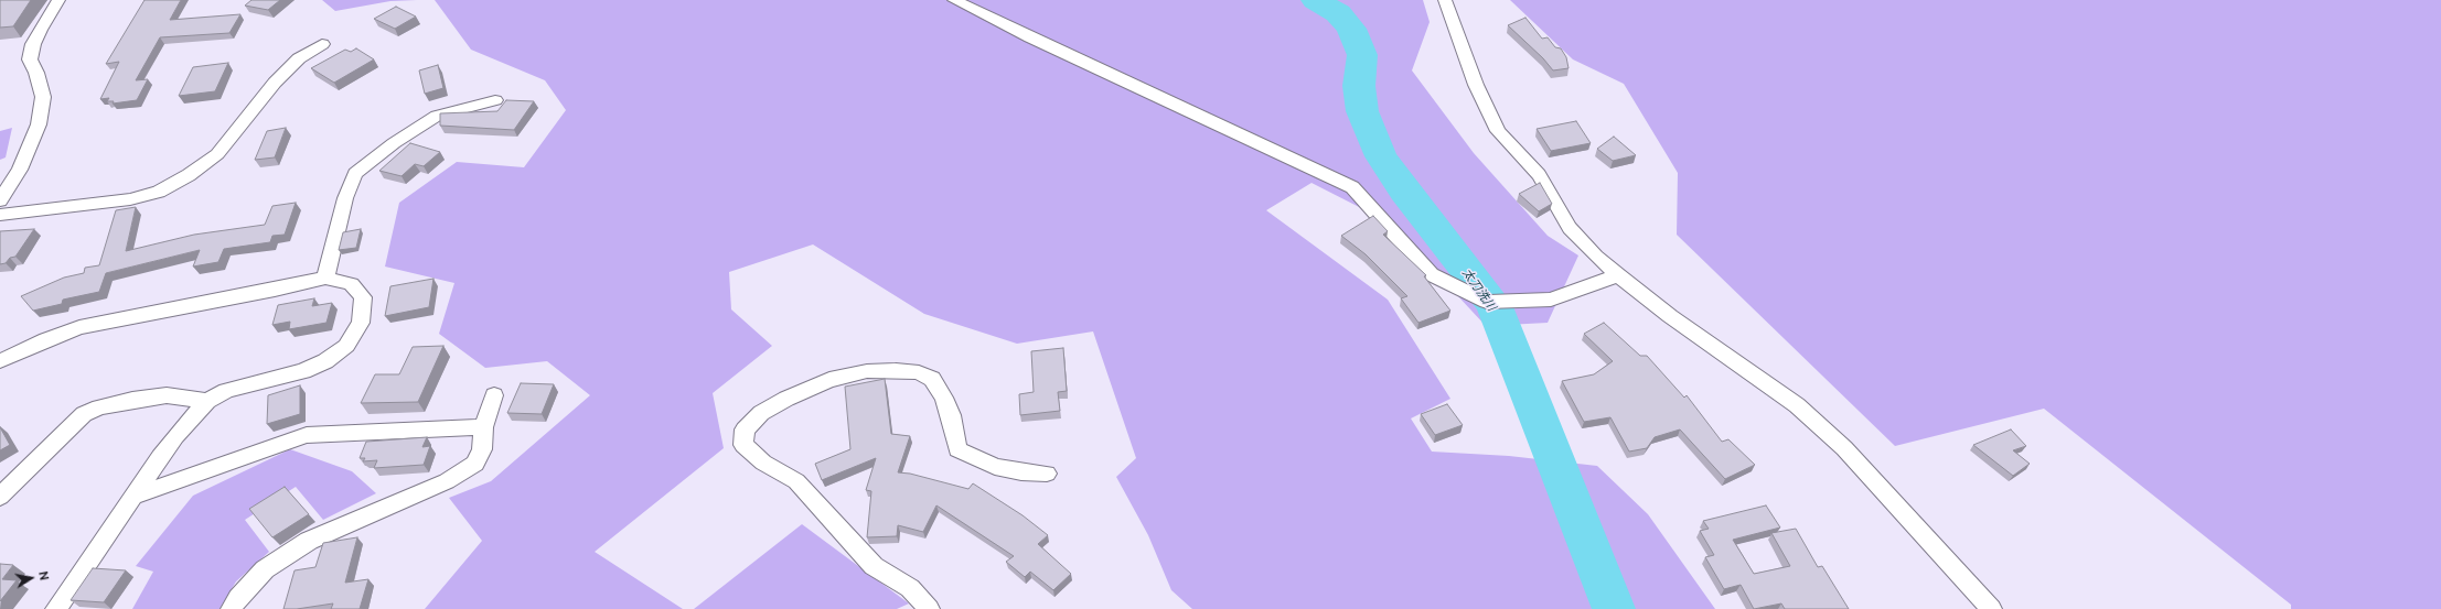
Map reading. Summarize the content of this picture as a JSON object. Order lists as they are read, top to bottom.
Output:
{
  "water": ["太刀洗川"],
  "north": "right"
}
